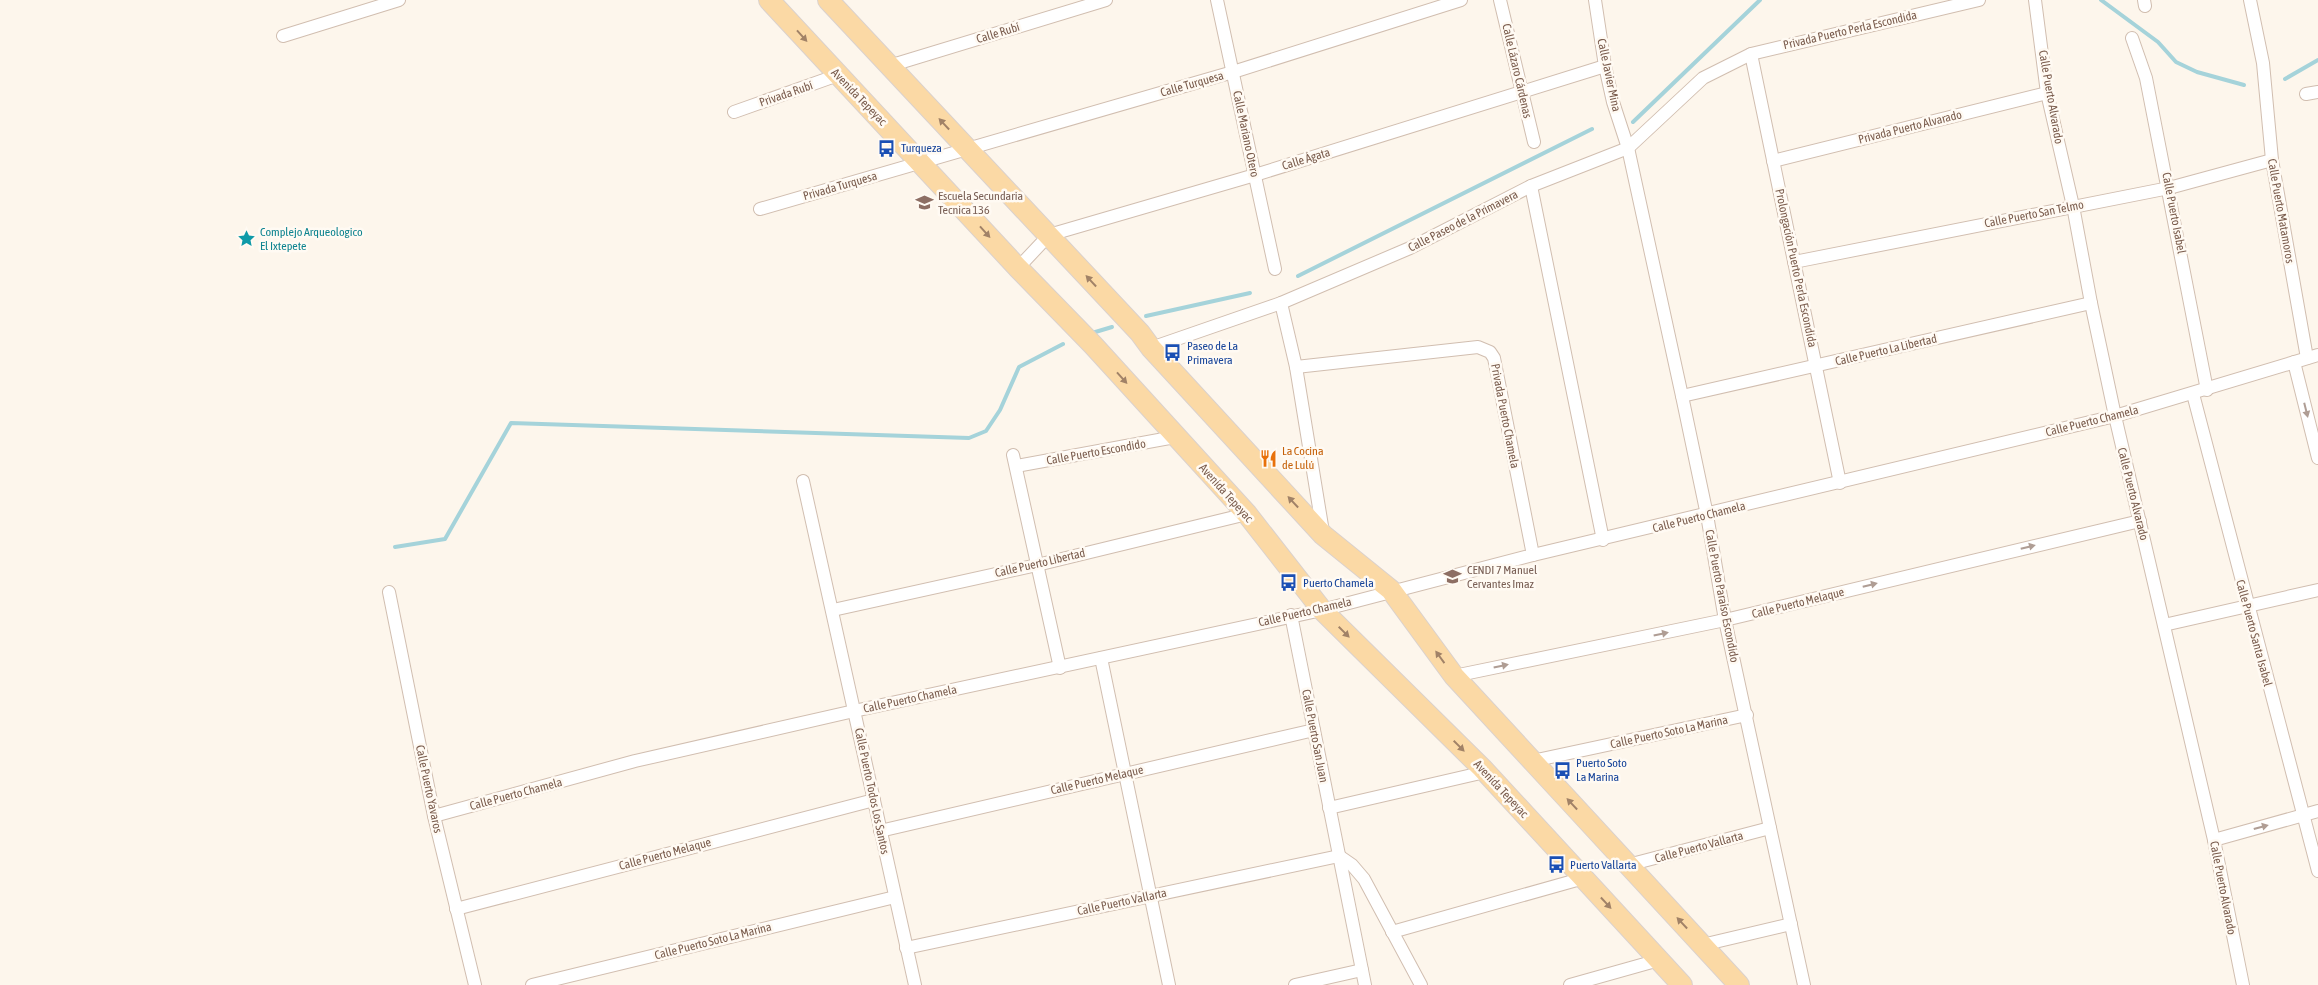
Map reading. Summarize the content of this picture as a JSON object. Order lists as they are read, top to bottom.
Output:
{
  "streets": {
    "main road": ["Avenida Tepeyac"],
    "street": [
      "Privada Puerto Perla Escondida",
      "Calle Rubí",
      "Calle Lázaro Cárdenas",
      "Calle Javier Mina",
      "Calle Turquesa",
      "Privada Rubí",
      "Calle Puerto Alvarado",
      "Privada Puerto Alvarado",
      "Calle Mariano Otero",
      "Calle Ágata",
      "Privada Turquesa",
      "Calle Puerto Matamoros",
      "Calle Puerto Isabel",
      "Calle Puerto San Telmo",
      "Calle Paseo de la Primavera",
      "Prolongación Puerto Perla Escondida",
      "Calle Puerto La Libertad",
      "Privada Puerto Chamela",
      "Calle Puerto Chamela",
      "Calle Puerto Escondido",
      "Calle Puerto Libertad",
      "Calle Puerto Paraíso Escondido",
      "Calle Puerto Melaque",
      "Calle Puerto Santa Isabel",
      "Calle Puerto Soto La Marina",
      "Calle Puerto San Juan",
      "Calle Puerto Yavaros",
      "Calle Puerto Todos Los Santos",
      "Calle Puerto Vallarta"
    ]
  },
  "crossings": [
    ["Privada Puerto Perla Escondida", "Calle Paseo de la Primavera"],
    ["Privada Puerto Perla Escondida", "Prolongación Puerto Perla Escondida"],
    ["Calle Lázaro Cárdenas", "Calle Ágata"],
    ["Calle Javier Mina", "Calle Ágata"],
    ["Calle Javier Mina", "Calle Paseo de la Primavera"],
    ["Calle Javier Mina", "Calle Puerto Paraíso Escondido"],
    ["Calle Turquesa", "Avenida Tepeyac"],
    ["Calle Turquesa", "Calle Mariano Otero"],
    ["Calle Turquesa", "Privada Turquesa"],
    ["Privada Rubí", "Avenida Tepeyac"],
    ["Avenida Tepeyac", "Privada Turquesa"],
    ["Avenida Tepeyac", "Calle Puerto Chamela"],
    ["Avenida Tepeyac", "Calle Puerto Escondido"],
    ["Avenida Tepeyac", "Calle Puerto Libertad"],
    ["Calle Puerto Alvarado", "Privada Puerto Alvarado"],
    ["Calle Puerto Alvarado", "Calle Puerto San Telmo"],
    ["Calle Puerto Alvarado", "Calle Puerto La Libertad"],
    ["Calle Puerto Alvarado", "Calle Puerto Chamela"],
    ["Calle Puerto Alvarado", "Calle Puerto Melaque"],
    ["Privada Puerto Alvarado", "Prolongación Puerto Perla Escondida"],
    ["Calle Mariano Otero", "Calle Ágata"],
    ["Calle Puerto Matamoros", "Calle Puerto San Telmo"],
    ["Calle Puerto Matamoros", "Calle Puerto Chamela"],
    ["Calle Puerto Isabel", "Calle Puerto San Telmo"],
    ["Calle Puerto Isabel", "Calle Puerto Chamela"],
    ["Calle Puerto San Telmo", "Prolongación Puerto Perla Escondida"],
    ["Calle Paseo de la Primavera", "Prolongación Puerto Perla Escondida"],
    ["Calle Paseo de la Primavera", "Calle Puerto Paraíso Escondido"],
    ["Prolongación Puerto Perla Escondida", "Calle Puerto La Libertad"],
    ["Prolongación Puerto Perla Escondida", "Calle Puerto Chamela"],
    ["Calle Puerto La Libertad", "Calle Puerto Paraíso Escondido"],
    ["Privada Puerto Chamela", "Calle Puerto Chamela"],
    ["Calle Puerto Chamela", "Calle Puerto Paraíso Escondido"],
    ["Calle Puerto Chamela", "Calle Puerto Santa Isabel"],
    ["Calle Puerto Chamela", "Calle Puerto San Juan"],
    ["Calle Puerto Chamela", "Calle Puerto Yavaros"],
    ["Calle Puerto Chamela", "Calle Puerto Todos Los Santos"],
    ["Calle Puerto Escondido", "Calle Puerto Libertad"],
    ["Calle Puerto Libertad", "Calle Puerto Todos Los Santos"],
    ["Calle Puerto Paraíso Escondido", "Calle Puerto Melaque"],
    ["Calle Puerto Paraíso Escondido", "Calle Puerto Soto La Marina"],
    ["Calle Puerto Paraíso Escondido", "Calle Puerto Vallarta"],
    ["Calle Puerto Melaque", "Calle Puerto San Juan"],
    ["Calle Puerto Melaque", "Calle Puerto Yavaros"],
    ["Calle Puerto Melaque", "Calle Puerto Todos Los Santos"],
    ["Calle Puerto Soto La Marina", "Calle Puerto Todos Los Santos"],
    ["Calle Puerto San Juan", "Calle Puerto Vallarta"],
    ["Calle Puerto Todos Los Santos", "Calle Puerto Vallarta"]
  ],
  "one_way": ["Calle Puerto Melaque"],
  "places": {
    "bus stop": [
      "Turqueza",
      "Paseo de La Primavera",
      "Puerto Chamela",
      "Puerto Soto La Marina",
      "Puerto Vallarta"
    ],
    "school or university": ["Escuela Secundaria Tecnica 136", "CENDI 7 Manuel Cervantes Imaz"],
    "place": ["Complejo Arqueologico El Ixtepete"],
    "restaurant": ["La Cocina de Lulú"]
  }
}
